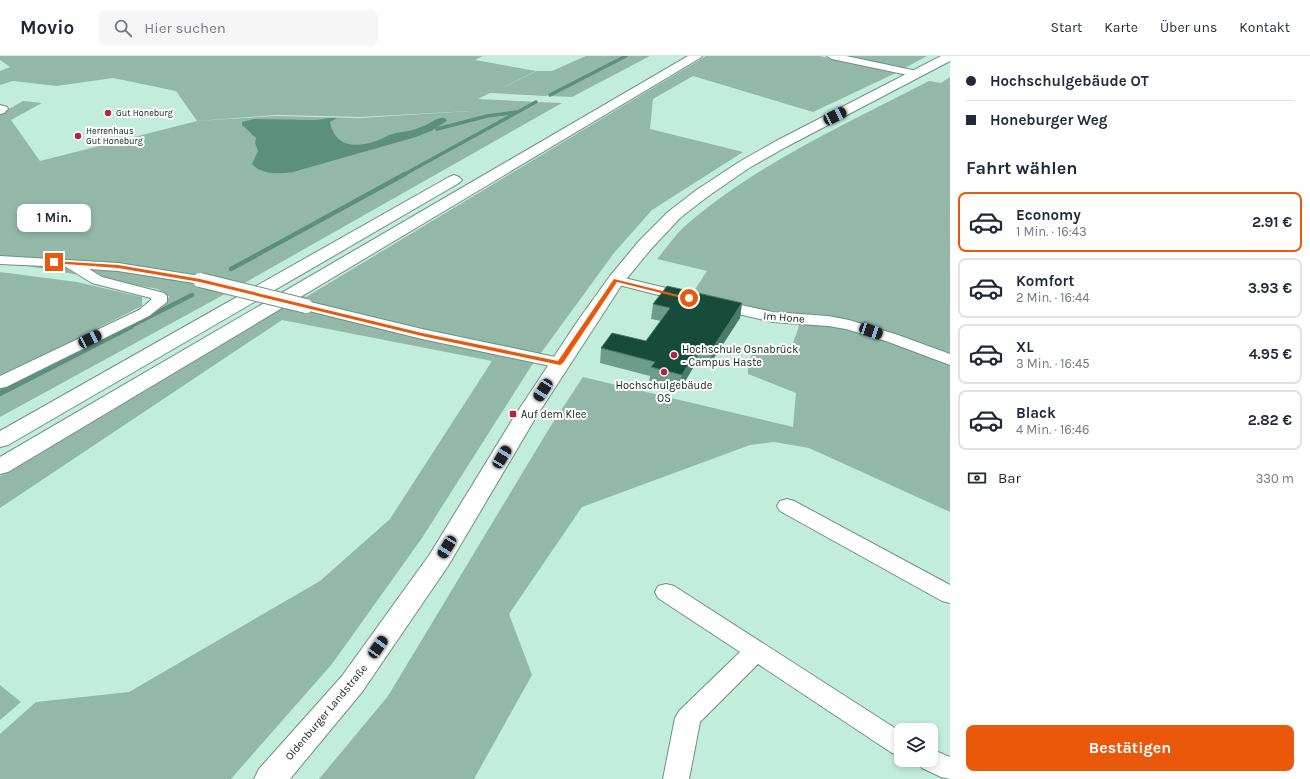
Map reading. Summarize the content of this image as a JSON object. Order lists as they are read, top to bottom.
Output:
{
  "streets": {
    "main road": ["Oldenburger Landstraße"],
    "street": ["Im Hone"]
  },
  "crossings": [
    ["Im Hone", "Oldenburger Landstraße"]
  ],
  "places": {
    "other": [
      "Gut Honeburg",
      "Herrenhaus Gut Honeburg",
      "Hochschule Osnabrück - Campus Haste",
      "Hochschulgebäude OS"
    ],
    "transit": ["Auf dem Klee"]
  },
  "page": {
    "header": "Movio",
    "search": "Hier suchen",
    "nav": [
      "Start",
      "Karte",
      "Über uns",
      "Kontakt"
    ],
    "banner": ["Hochschulgebäude OT", "Honeburger Weg"],
    "heading": "Fahrt wählen",
    "list": [
      {
        "name": "Economy",
        "note": "1 Min. · 16:43",
        "value": "2.91 €"
      },
      {
        "name": "Komfort",
        "note": "2 Min. · 16:44",
        "value": "3.93 €"
      },
      {
        "name": "XL",
        "note": "3 Min. · 16:45",
        "value": "4.95 €"
      },
      {
        "name": "Black",
        "note": "4 Min. · 16:46",
        "value": "2.82 €"
      }
    ],
    "bubble": "1 Min.",
    "pay": ["Bar", "330 m"],
    "buttons": "Bestätigen"
  }
}
